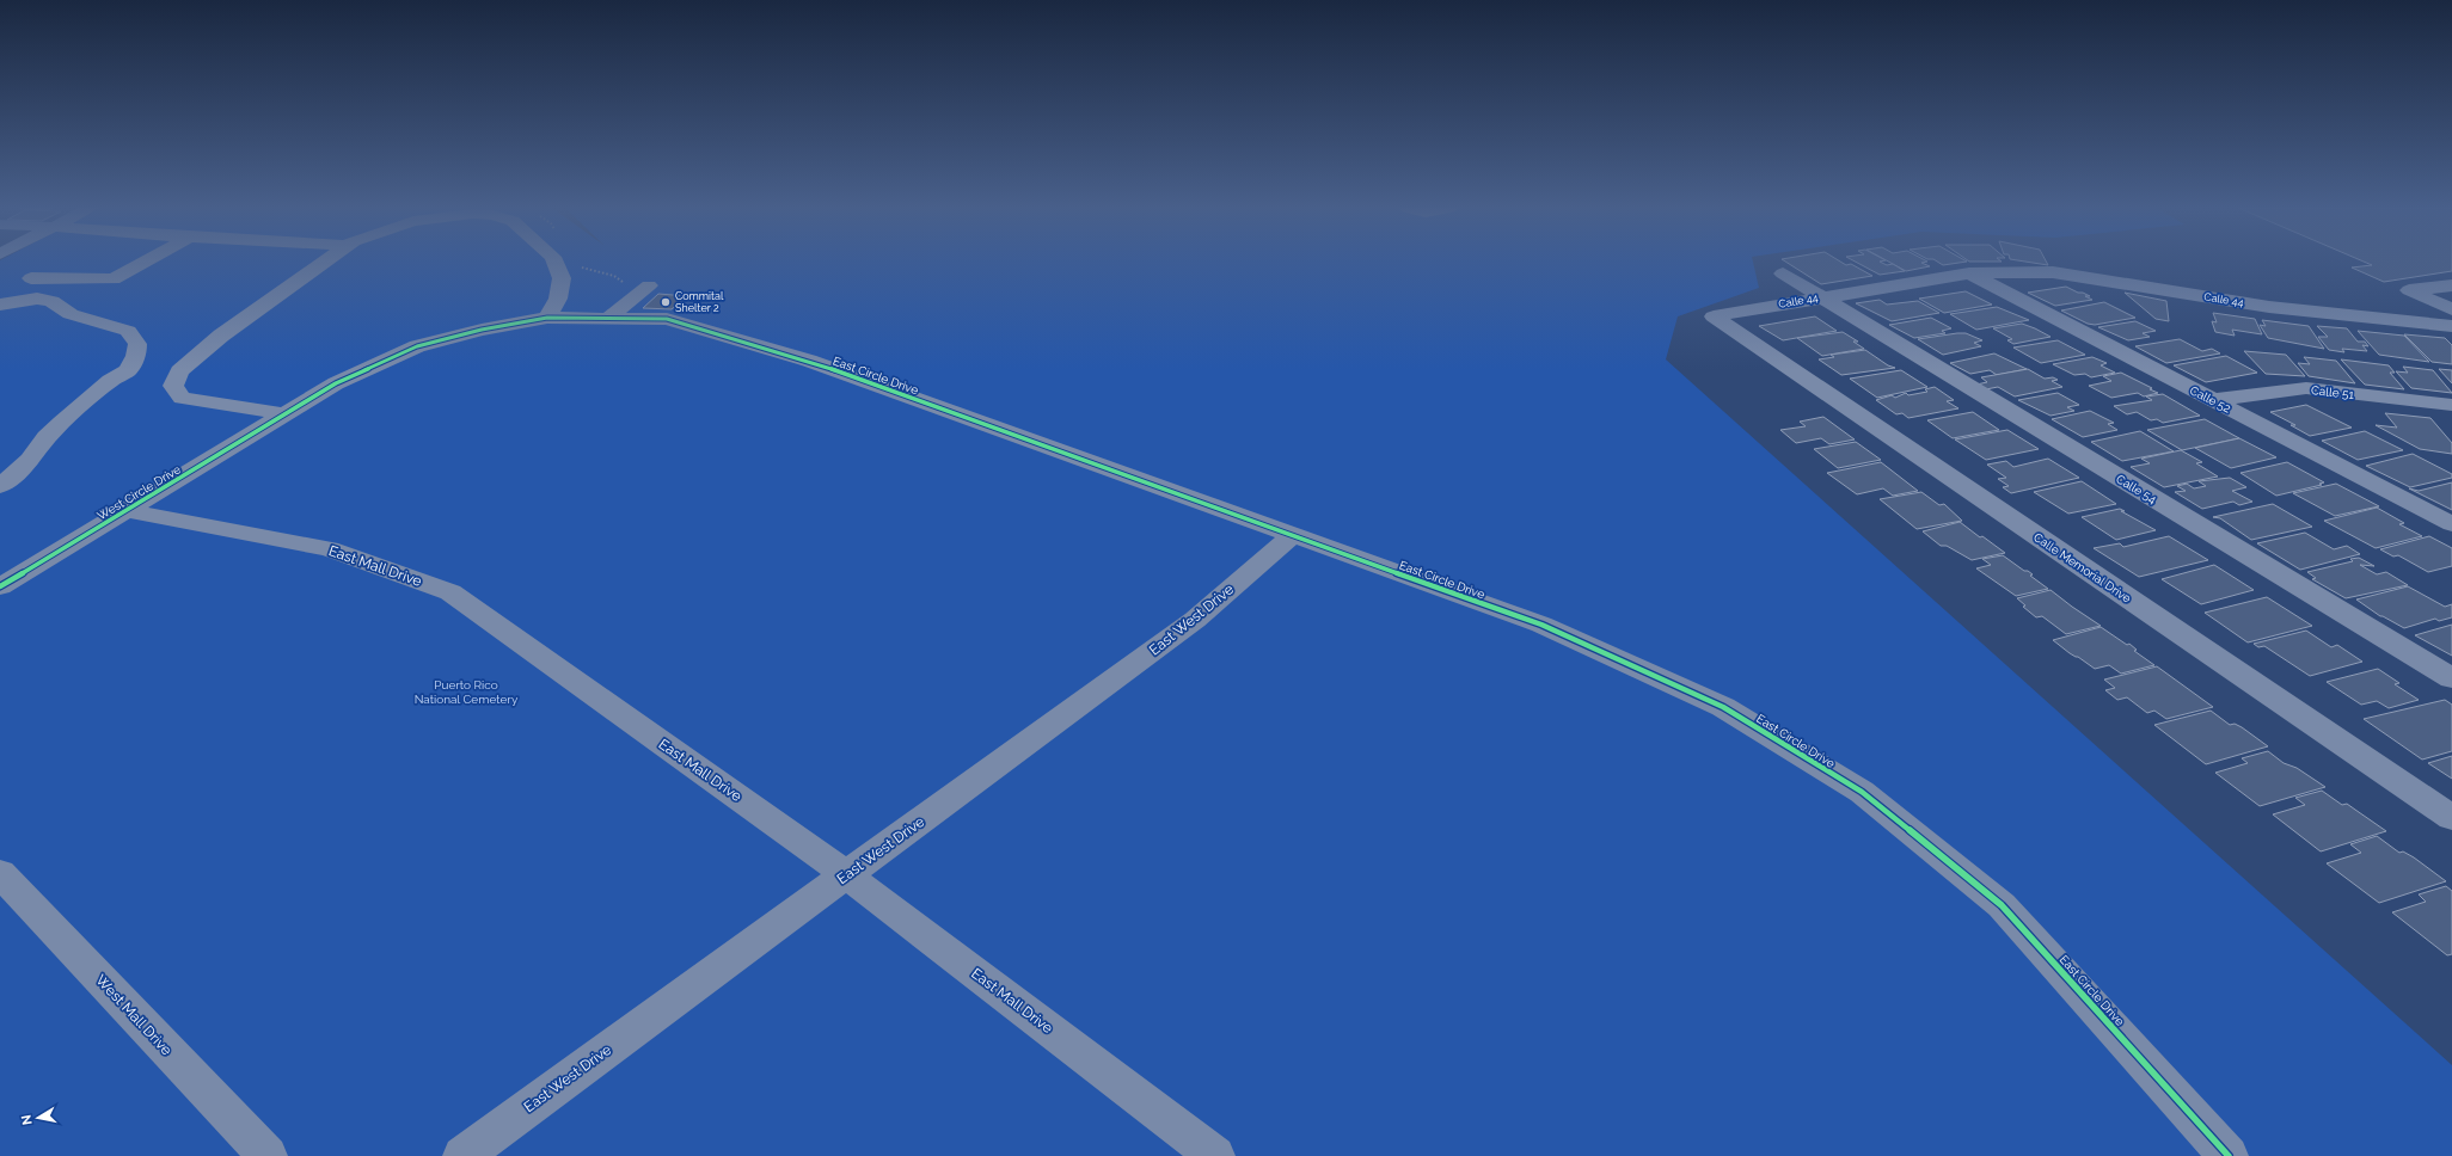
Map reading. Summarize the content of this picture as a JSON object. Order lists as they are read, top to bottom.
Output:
{
  "streets": {
    "street": [
      "Calle 44",
      "East Circle Drive",
      "Calle 51",
      "Calle 52",
      "Calle 54",
      "West Circle Drive",
      "East Mall Drive",
      "Calle Memorial Drive",
      "East West Drive",
      "West Mall Drive"
    ]
  },
  "crossings": [
    ["Calle 44", "Calle 52"],
    ["Calle 44", "Calle 54"],
    ["Calle 44", "Calle Memorial Drive"],
    ["East Circle Drive", "West Circle Drive"],
    ["East Circle Drive", "East West Drive"],
    ["Calle 51", "Calle 52"],
    ["West Circle Drive", "East Mall Drive"],
    ["East Mall Drive", "East West Drive"]
  ],
  "parks": ["Puerto Rico National Cemetery"],
  "places": ["Commital Shelter 2"],
  "north": "left"
}
